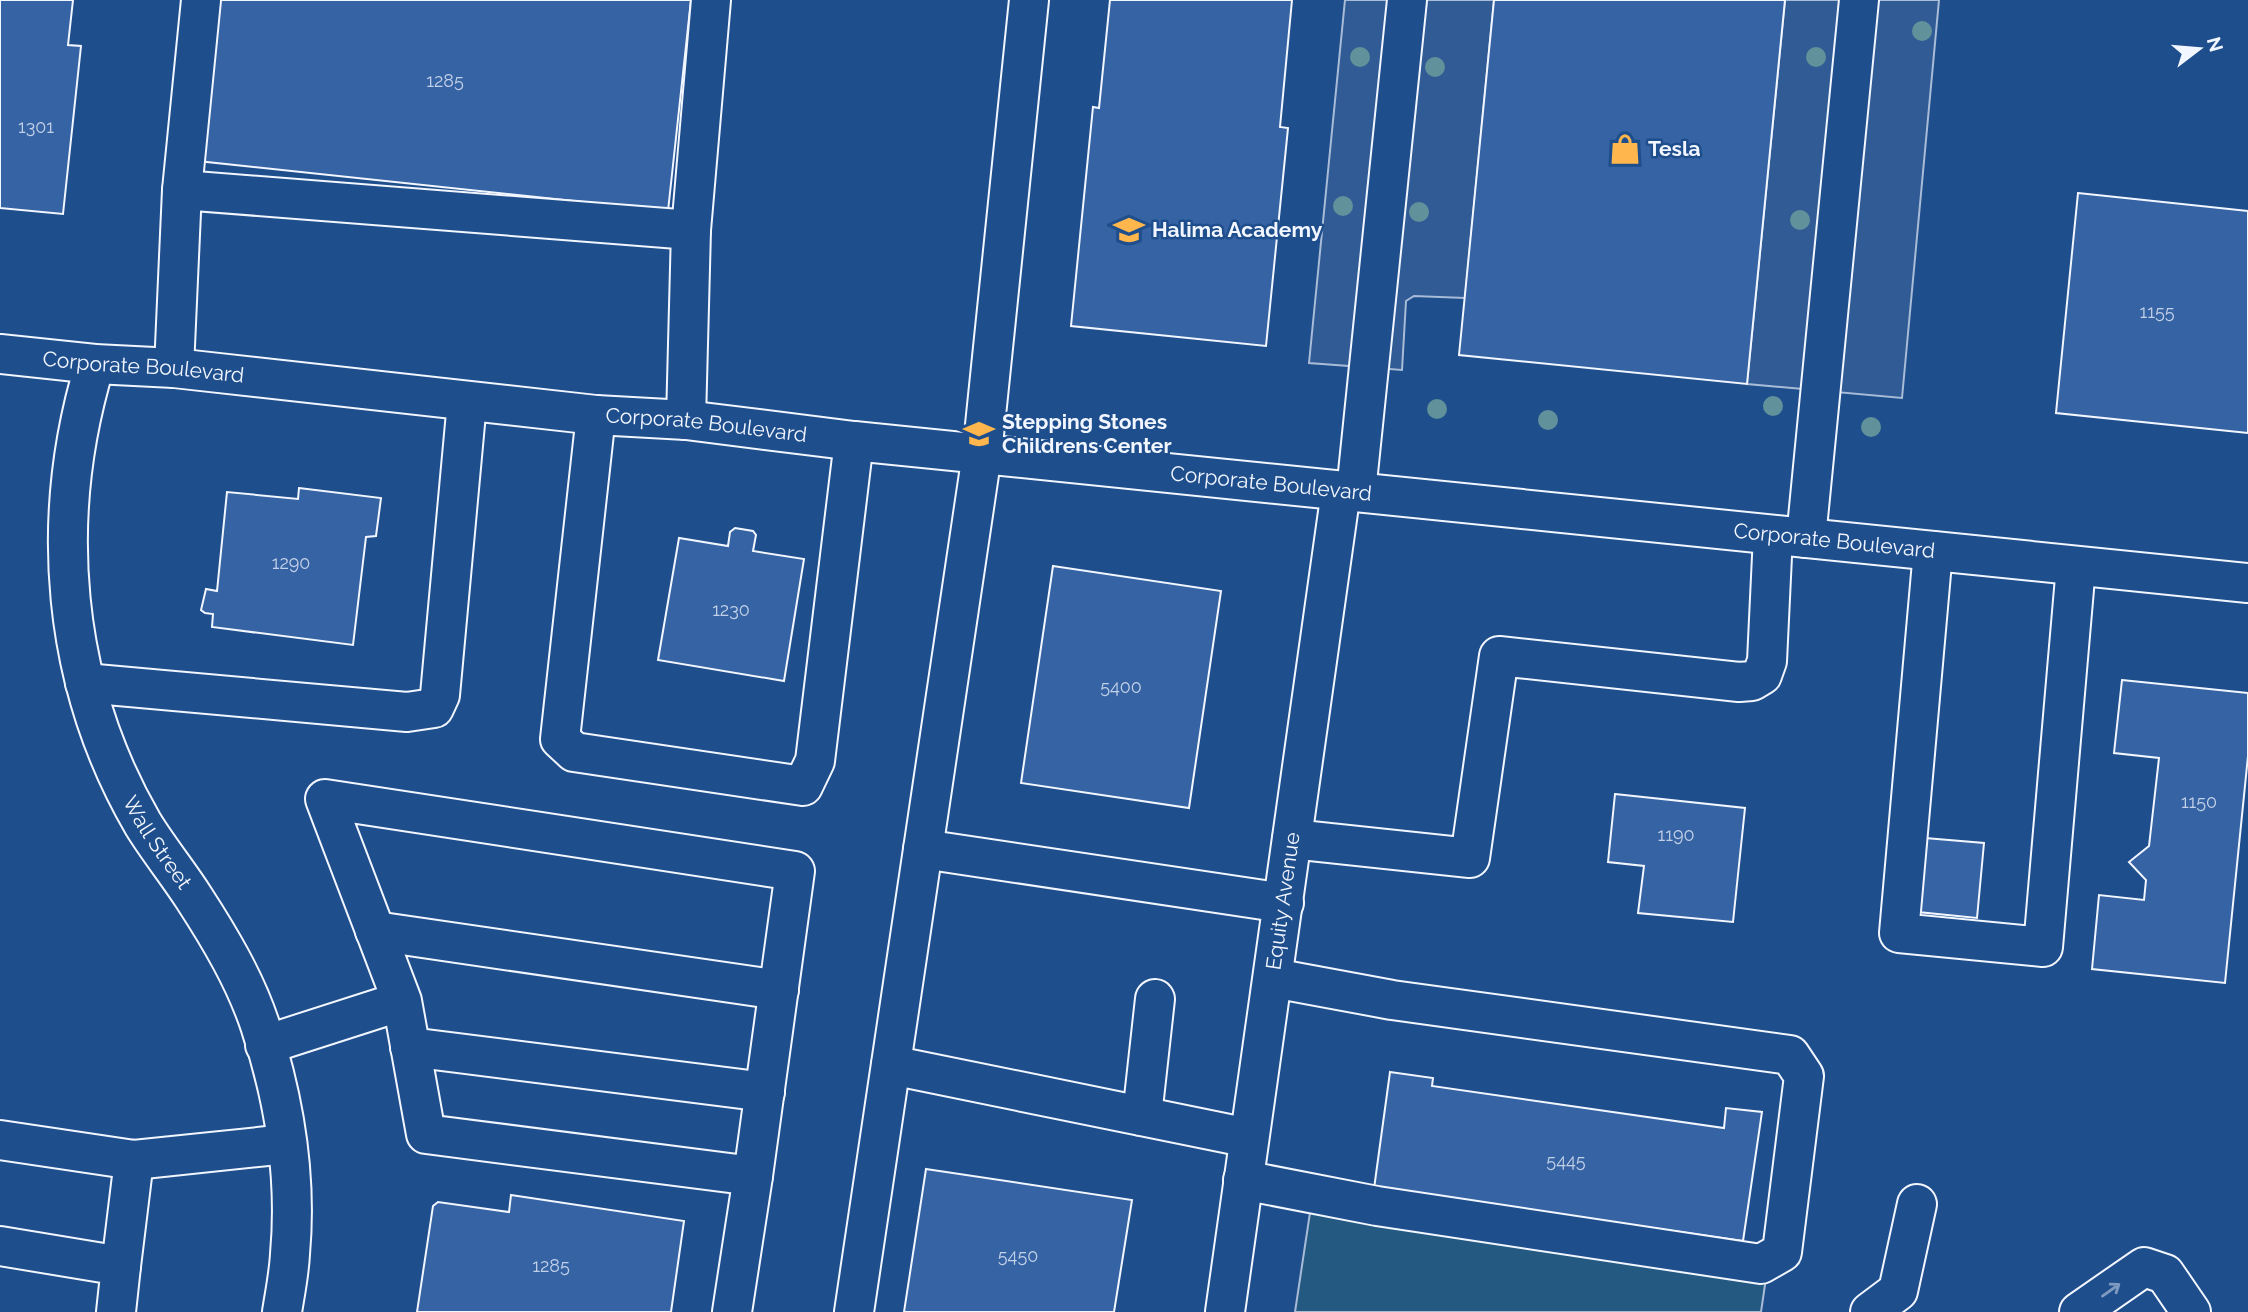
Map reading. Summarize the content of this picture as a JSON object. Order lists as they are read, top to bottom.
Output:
{
  "streets": {
    "street": ["Corporate Boulevard", "Wall Street", "Equity Avenue"]
  },
  "crossings": [
    ["Corporate Boulevard", "Wall Street"],
    ["Corporate Boulevard", "Equity Avenue"]
  ],
  "places": {
    "shop": ["Tesla"],
    "school or university": ["Halima Academy", "Stepping Stones Childrens Center"]
  },
  "house_numbers": [
    "1285",
    "1301",
    "1155",
    "1290",
    "1230",
    "5400",
    "1150",
    "1190",
    "5445",
    "5450",
    "1285"
  ],
  "north": "right"
}
